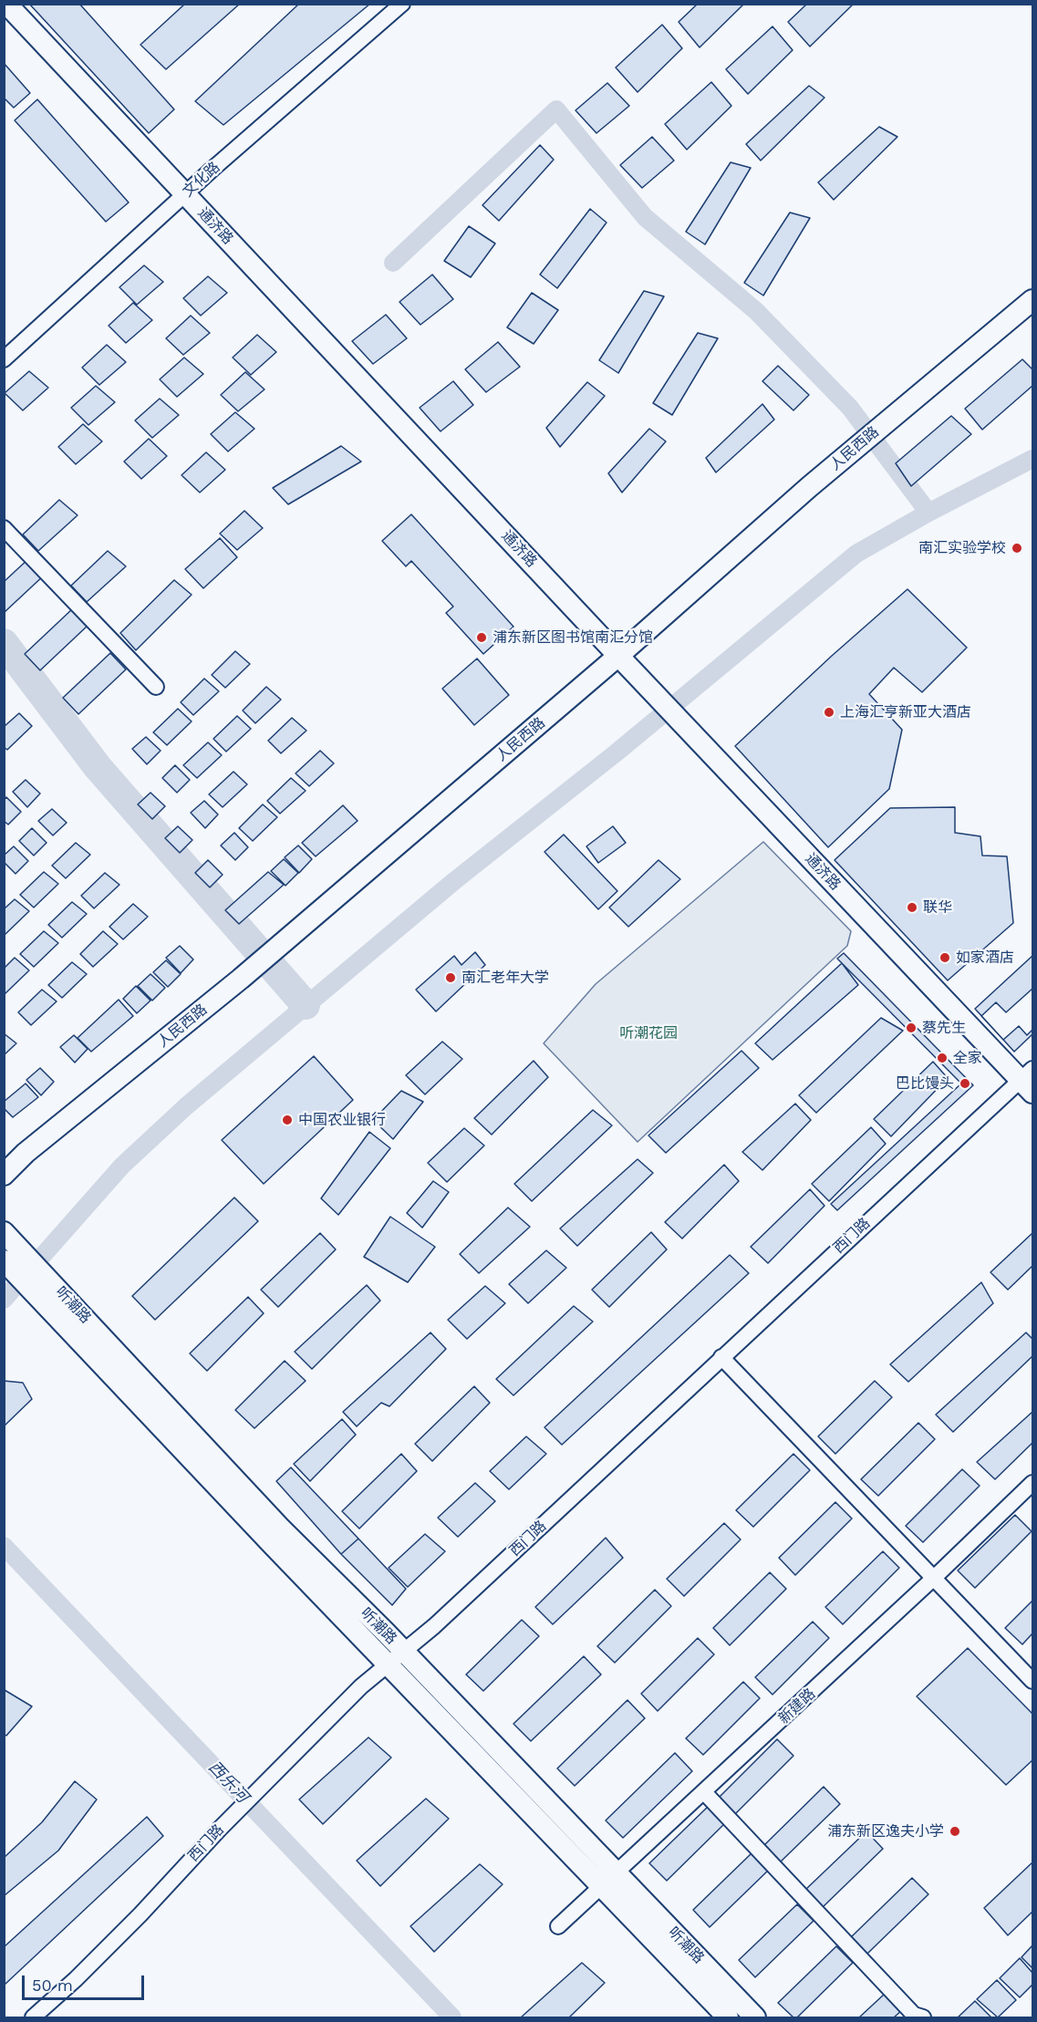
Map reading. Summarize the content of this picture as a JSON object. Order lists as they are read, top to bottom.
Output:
{
  "streets": {
    "street": [
      "文化路",
      "通济路",
      "人民西路",
      "西门路",
      "听潮路",
      "新建路"
    ]
  },
  "crossings": [
    ["文化路", "通济路"],
    ["通济路", "人民西路"],
    ["通济路", "西门路"],
    ["西门路", "听潮路"],
    ["听潮路", "新建路"]
  ],
  "water": ["西乐河"],
  "parks": ["听潮花园"],
  "places": [
    "南汇实验学校",
    "浦东新区图书馆南汇分馆",
    "上海汇亨新亚大酒店",
    "联华",
    "如家酒店",
    "南汇老年大学",
    "蔡先生",
    "全家",
    "巴比馒头",
    "中国农业银行",
    "浦东新区逸夫小学"
  ],
  "scale_bar": "50 m"
}
